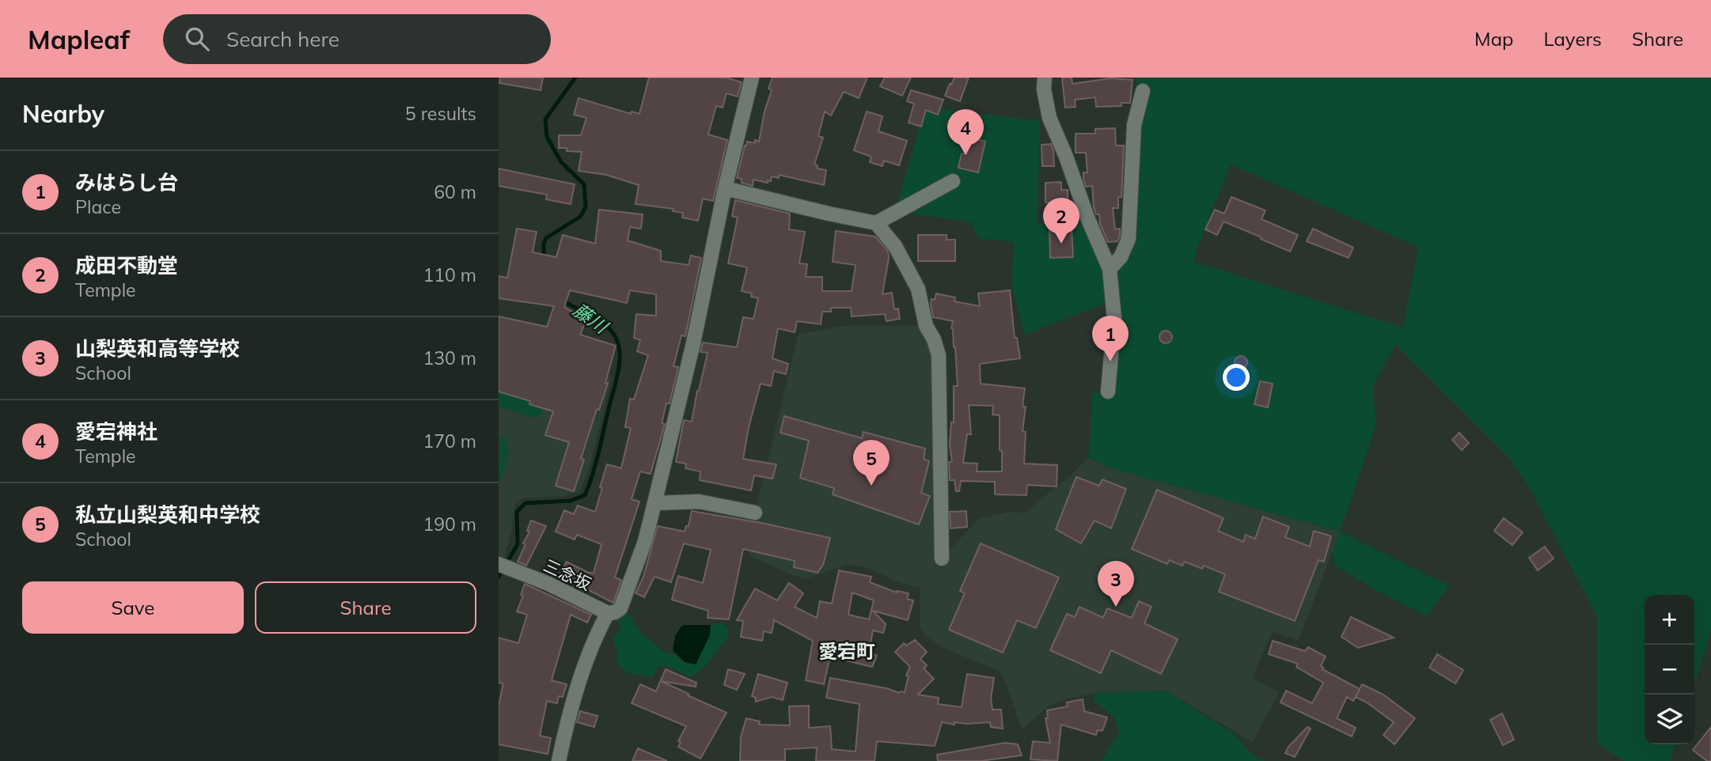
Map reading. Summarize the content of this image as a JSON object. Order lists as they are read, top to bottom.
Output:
{
  "streets": {
    "street": ["三念坂"]
  },
  "districts": ["愛宕町"],
  "water": ["藤川"],
  "page": {
    "header": "Mapleaf",
    "search": "Search here",
    "nav": ["Map", "Layers", "Share"],
    "heading": ["Nearby", "5 results"],
    "pins": [
      "4",
      "2",
      "1",
      "5",
      "3"
    ],
    "list": [
      {
        "mark": "1",
        "name": "みはらし台",
        "note": "Place",
        "value": "60 m"
      },
      {
        "mark": "2",
        "name": "成田不動堂",
        "note": "Temple",
        "value": "110 m"
      },
      {
        "mark": "3",
        "name": "山梨英和高等学校",
        "note": "School",
        "value": "130 m"
      },
      {
        "mark": "4",
        "name": "愛宕神社",
        "note": "Temple",
        "value": "170 m"
      },
      {
        "mark": "5",
        "name": "私立山梨英和中学校",
        "note": "School",
        "value": "190 m"
      }
    ],
    "buttons": ["Save", "Share"],
    "map_buttons": ["+", "−"]
  }
}
